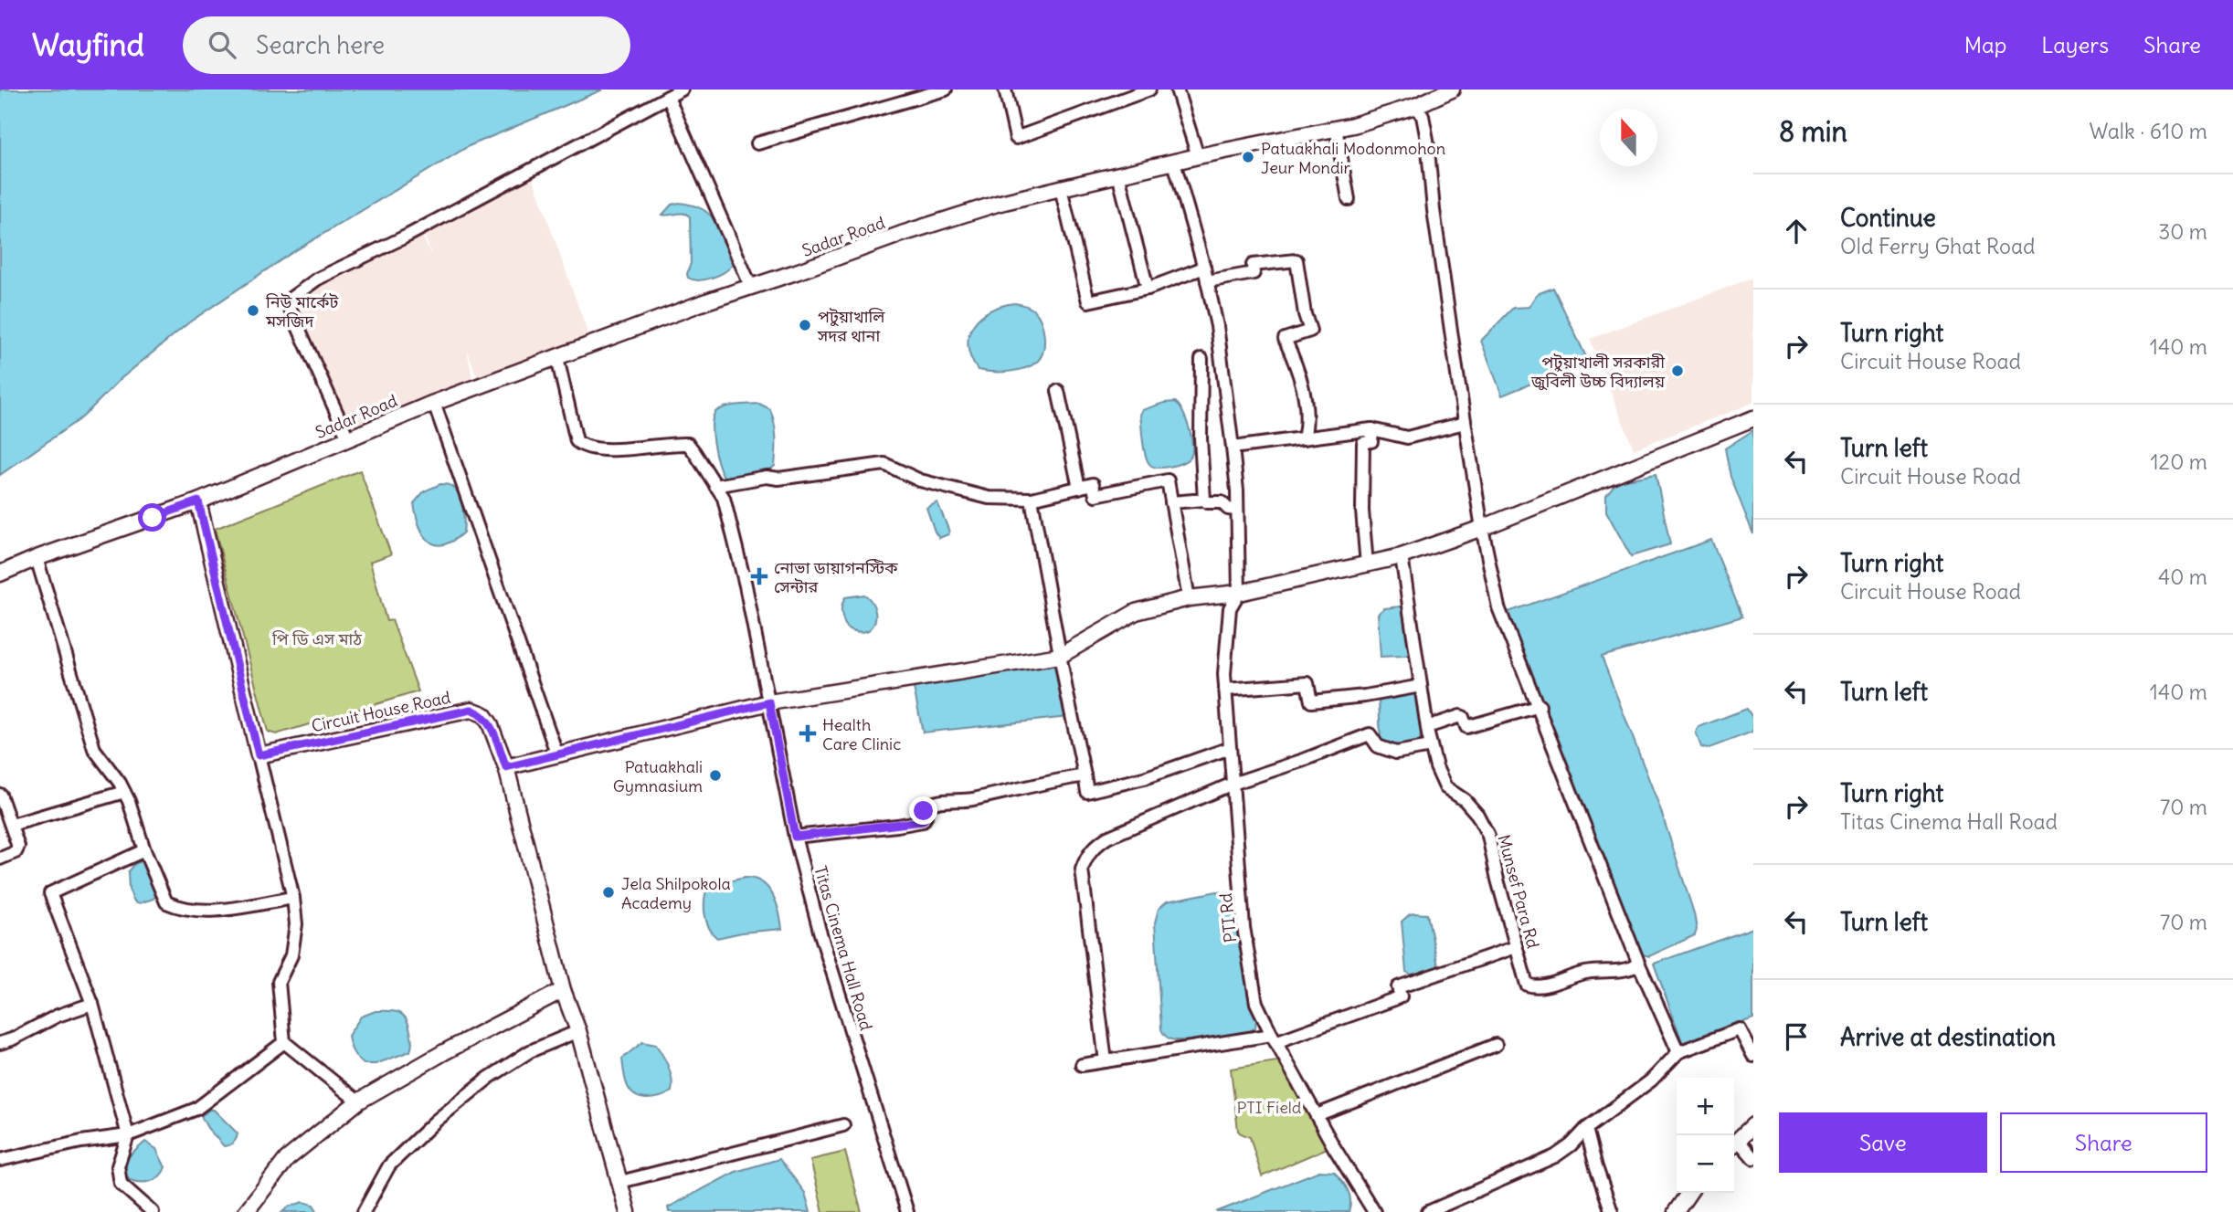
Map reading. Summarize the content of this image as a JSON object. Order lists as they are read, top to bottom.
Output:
{
  "streets": {
    "street": [
      "Sadar Road",
      "Circuit House Road",
      "Munsef Para Rd",
      "PTI Rd",
      "Titas Cinema Hall Road"
    ]
  },
  "crossings": [
    ["Sadar Road", "Titas Cinema Hall Road"]
  ],
  "parks": ["পি ডি এস মাঠ", "PTI Field"],
  "places": {
    "other": [
      "Patuakhali Modonmohon Jeur Mondir",
      "নিউ মার্কেট মসজিদ",
      "পটুয়াখালি সদর থানা",
      "পটুয়াখালী সরকারী জুবিলী উচ্চ বিদ্যালয়",
      "Patuakhali Gymnasium",
      "Jela Shilpokola Academy"
    ],
    "health": ["নোভা ডায়াগনস্টিক সেন্টার", "Health Care Clinic"]
  },
  "north": "top",
  "page": {
    "header": "Wayfind",
    "search": "Search here",
    "nav": ["Map", "Layers", "Share"],
    "heading": ["8 min", "Walk · 610 m"],
    "list": [
      ["Continue", "Old Ferry Ghat Road", "30 m"],
      ["Turn right", "Circuit House Road", "140 m"],
      ["Turn left", "Circuit House Road", "120 m"],
      ["Turn right", "Circuit House Road", "40 m"],
      ["Turn left", "140 m"],
      ["Turn right", "Titas Cinema Hall Road", "70 m"],
      ["Turn left", "70 m"],
      "Arrive at destination"
    ],
    "map_buttons": ["+", "−"],
    "buttons": ["Save", "Share"]
  }
}
